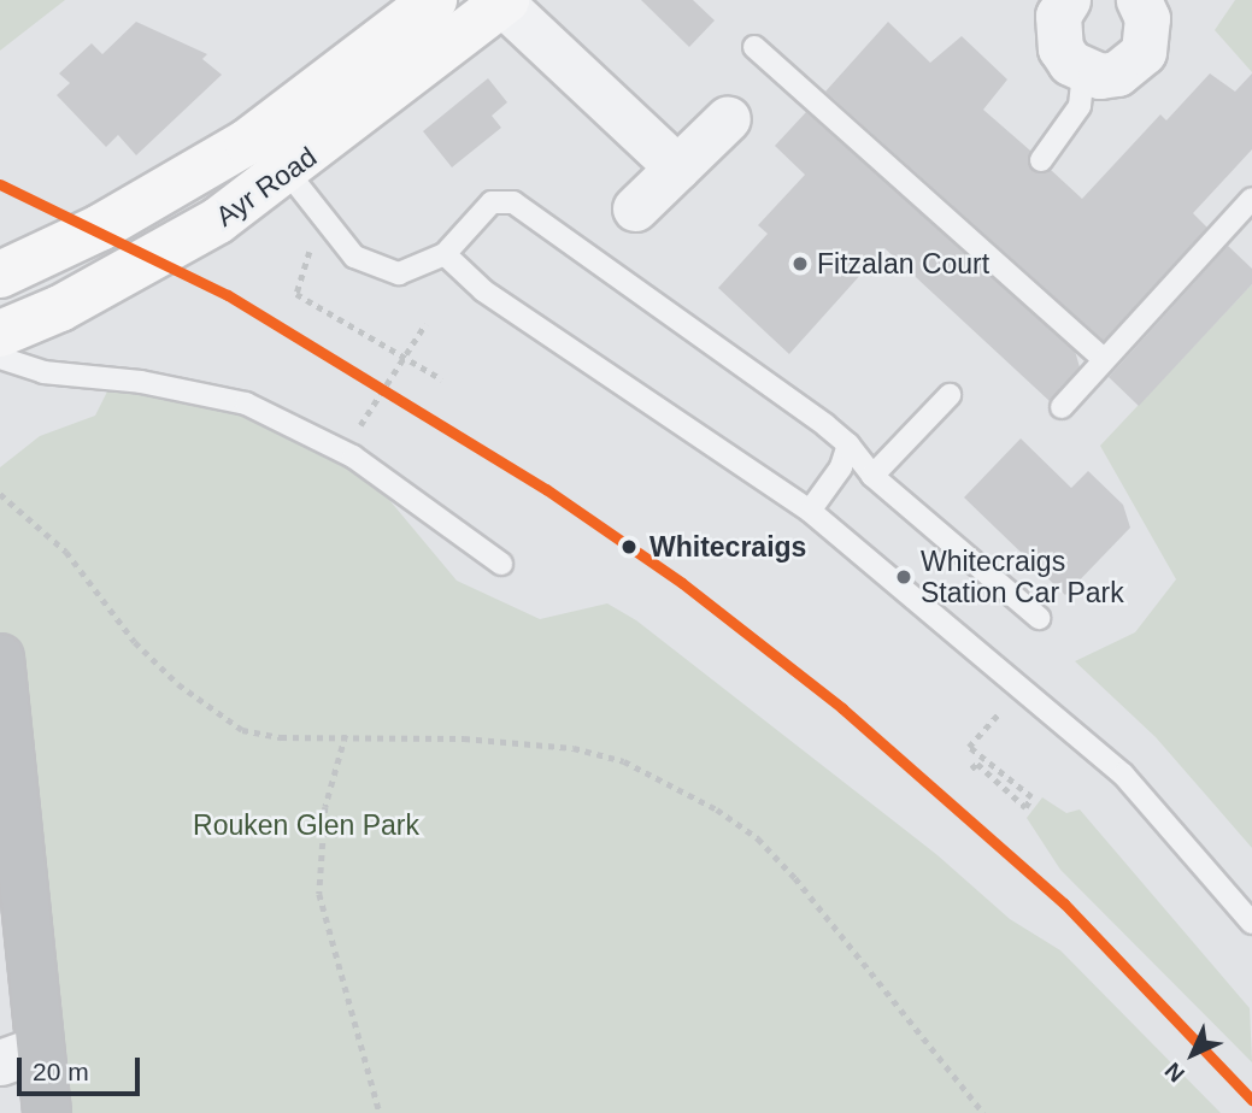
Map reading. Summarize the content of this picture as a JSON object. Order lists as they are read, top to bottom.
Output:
{
  "streets": {
    "main road": ["Ayr Road"]
  },
  "parks": ["Rouken Glen Park"],
  "places": ["Fitzalan Court", "Whitecraigs", "Whitecraigs Station Car Park"],
  "scale_bar": "20 m",
  "north": "bottom left"
}
